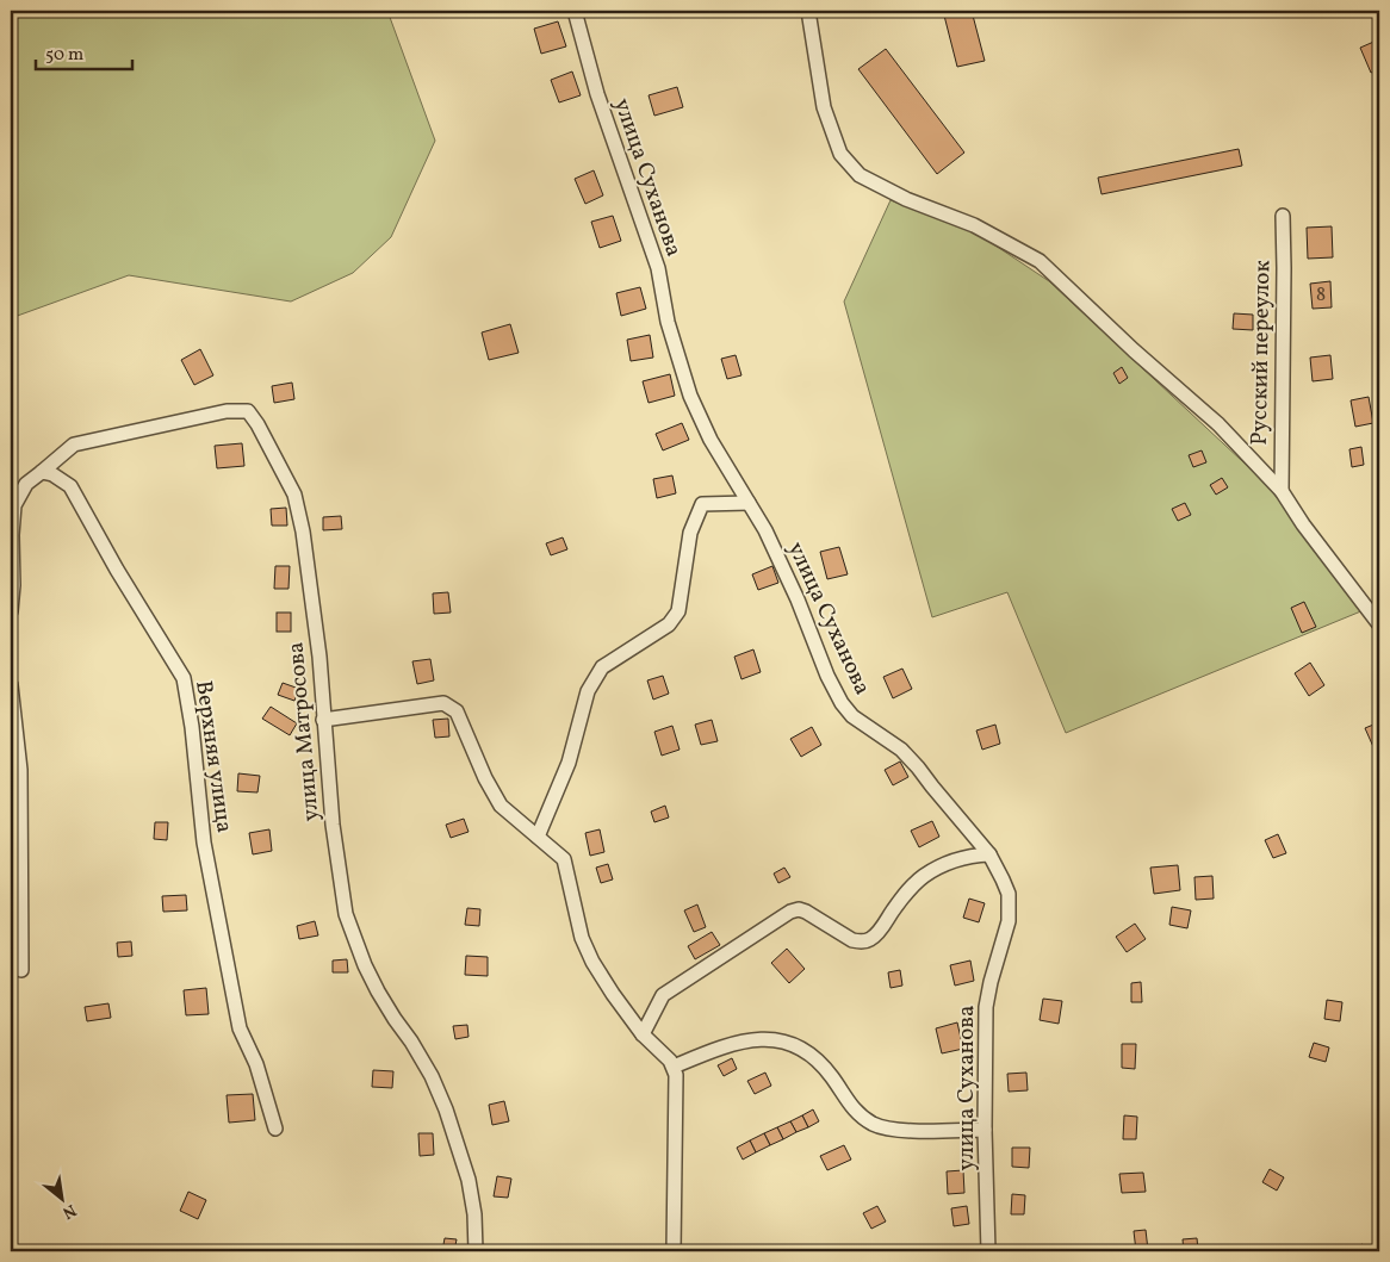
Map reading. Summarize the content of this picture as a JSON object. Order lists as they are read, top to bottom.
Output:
{
  "streets": {
    "street": [
      "улица Суханова",
      "Русский переулок",
      "улица Матросова",
      "Верхняя улица"
    ]
  },
  "crossings": [
    ["улица Матросова", "Верхняя улица"]
  ],
  "house_numbers": ["8"],
  "scale_bar": "50 m",
  "north": "bottom right"
}
